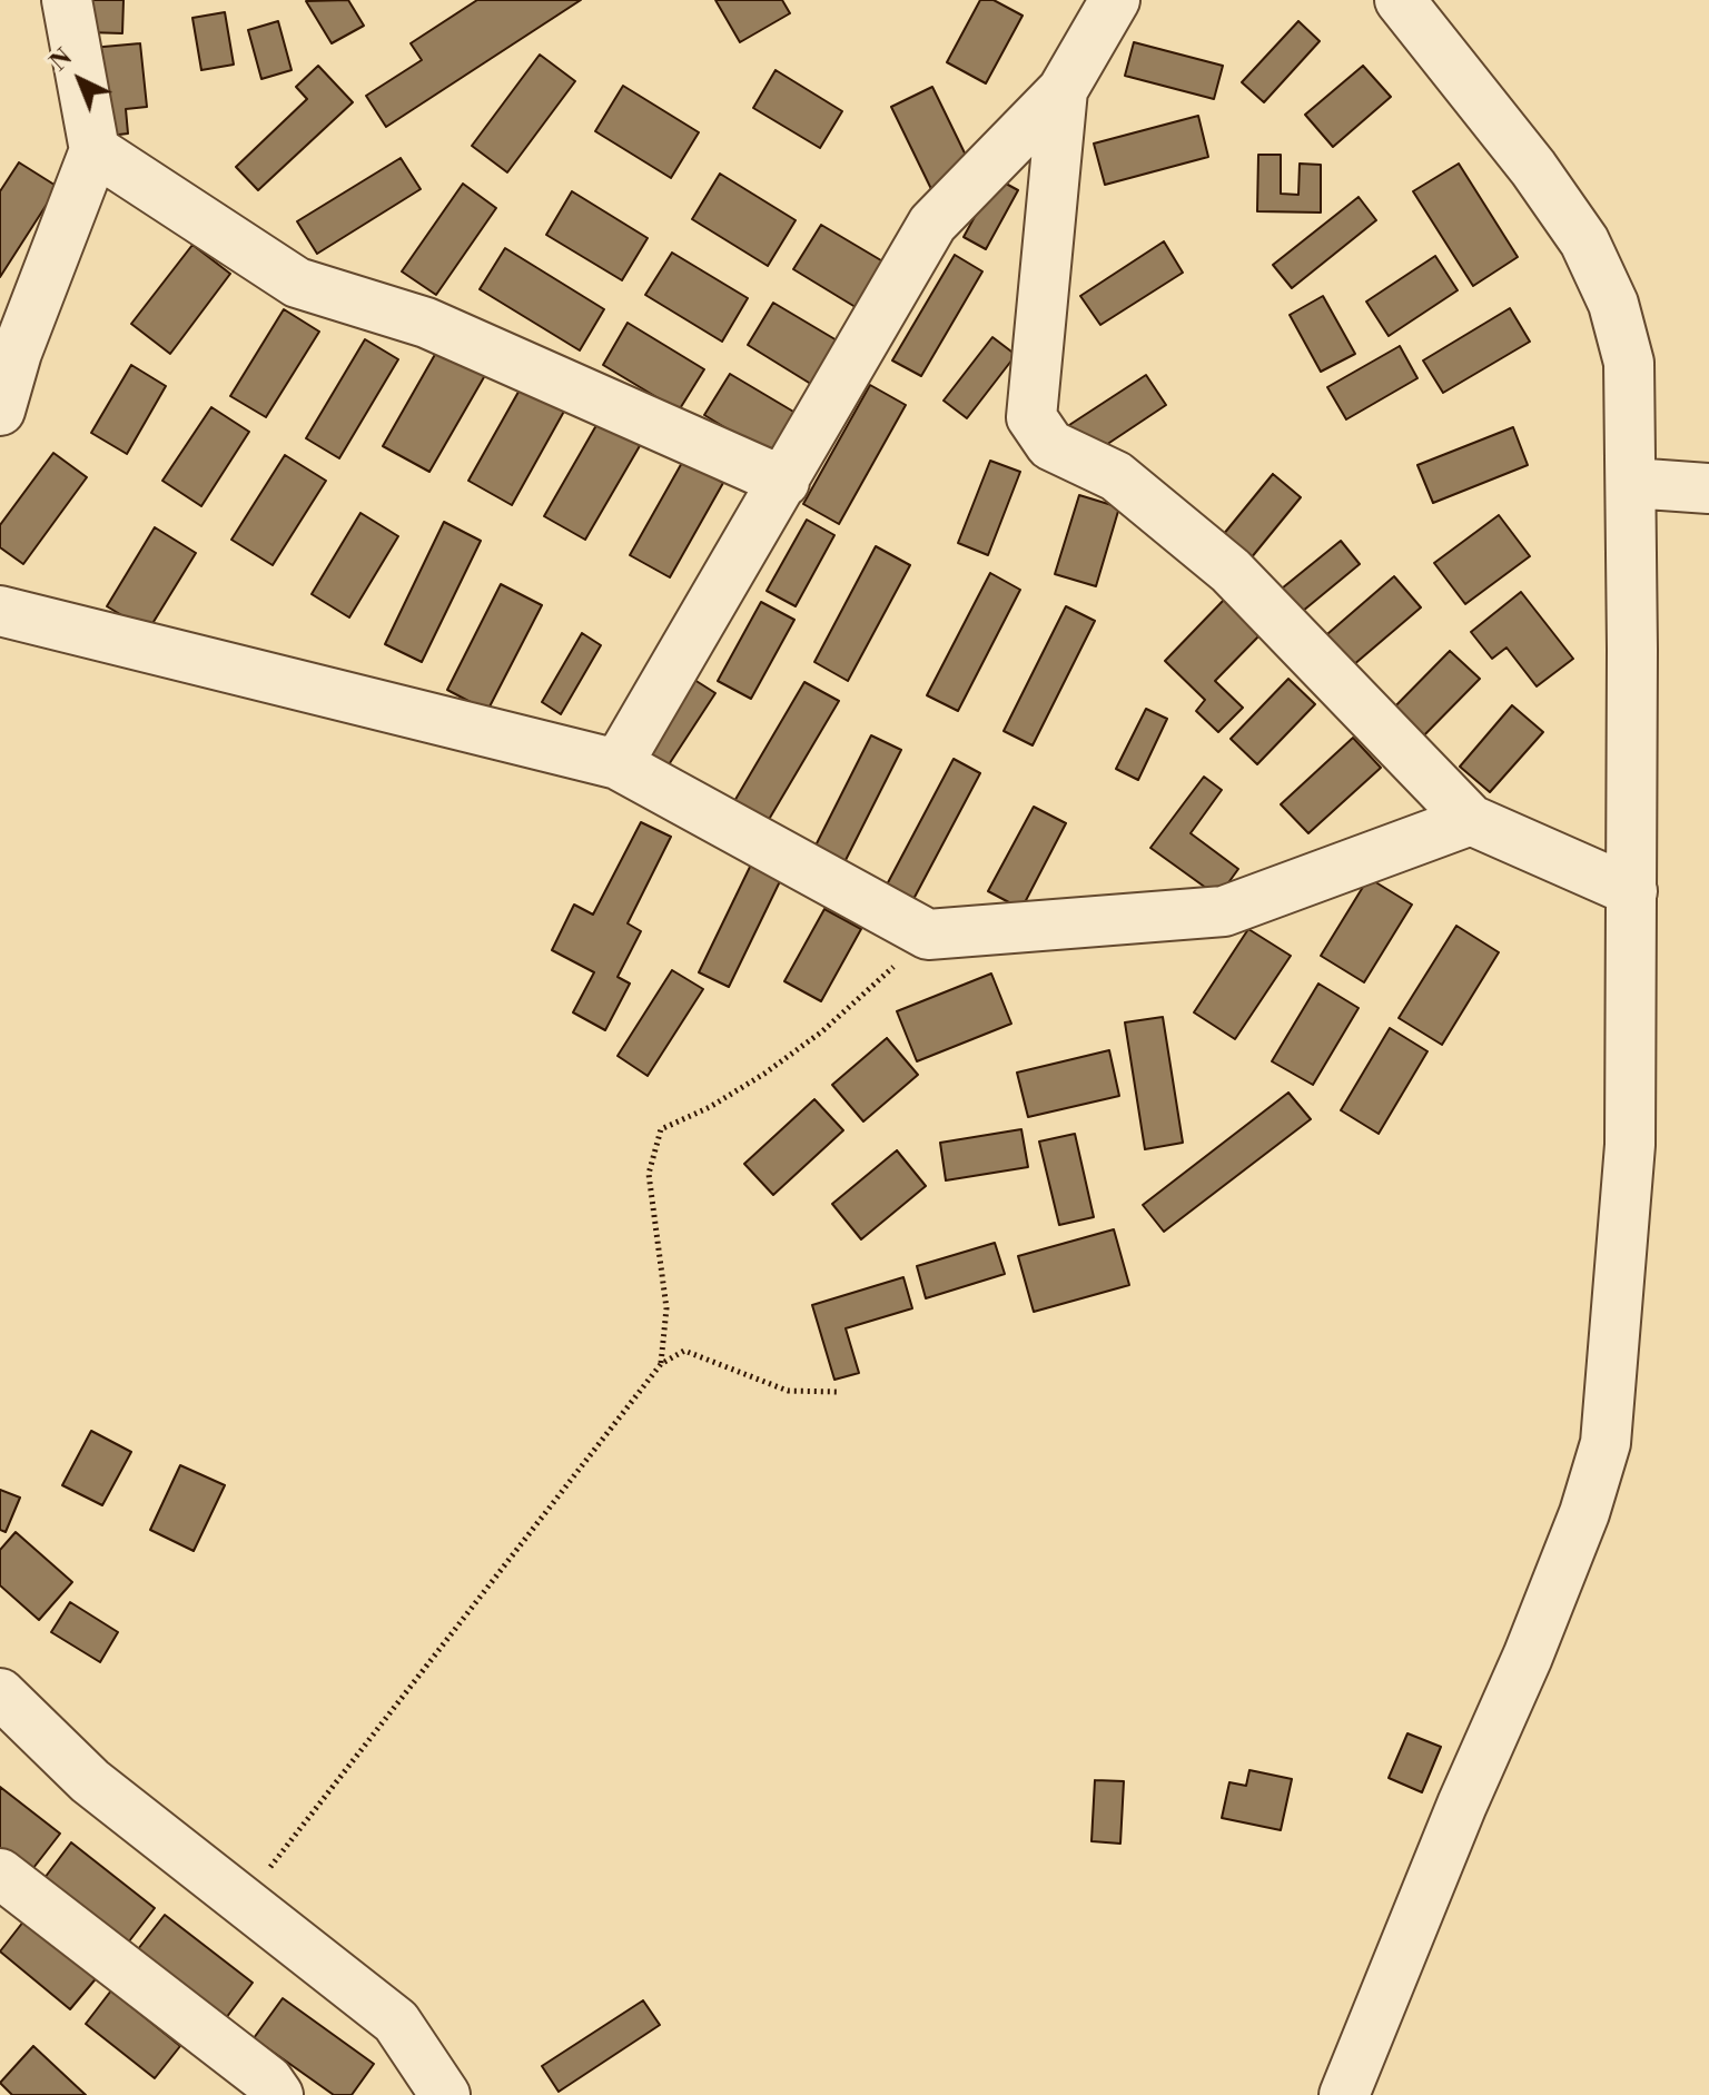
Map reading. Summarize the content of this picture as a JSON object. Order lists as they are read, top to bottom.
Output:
{
  "north": "top left"
}
